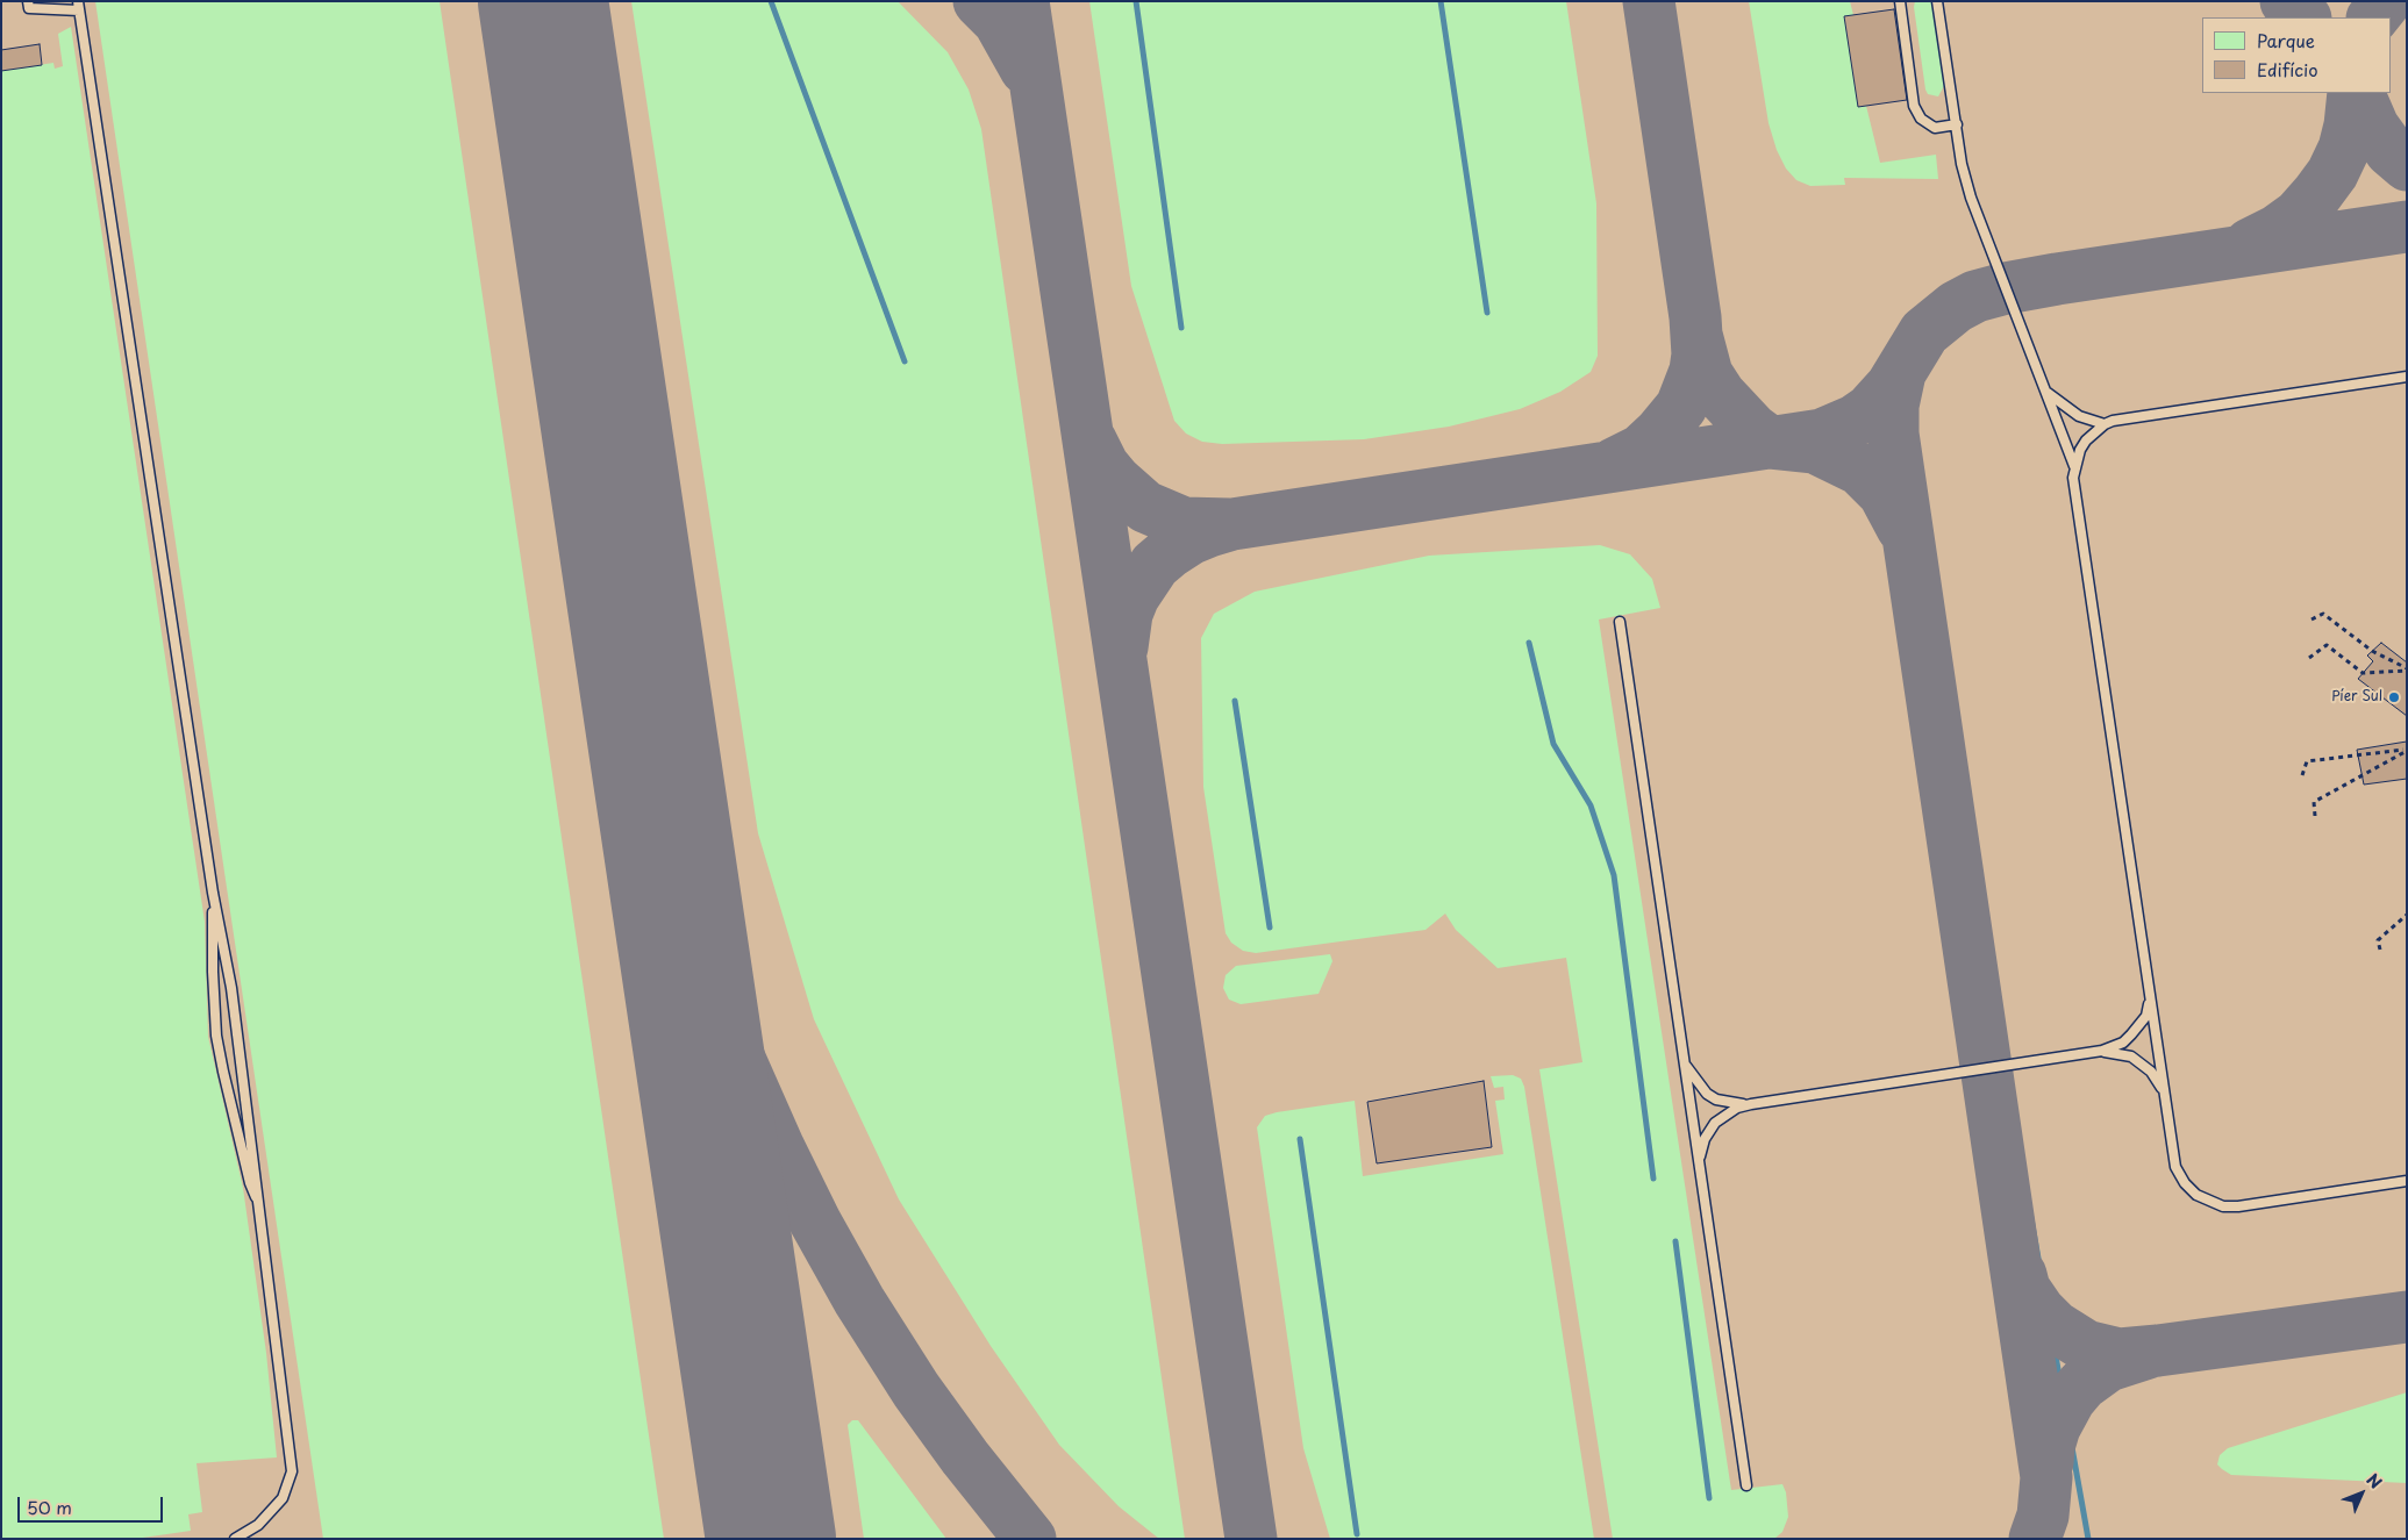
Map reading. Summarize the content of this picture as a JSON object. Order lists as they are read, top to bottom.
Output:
{
  "places": ["Píer Sul"],
  "legend": ["Parque", "Edifício"],
  "scale_bar": "50 m",
  "north": "top right"
}
